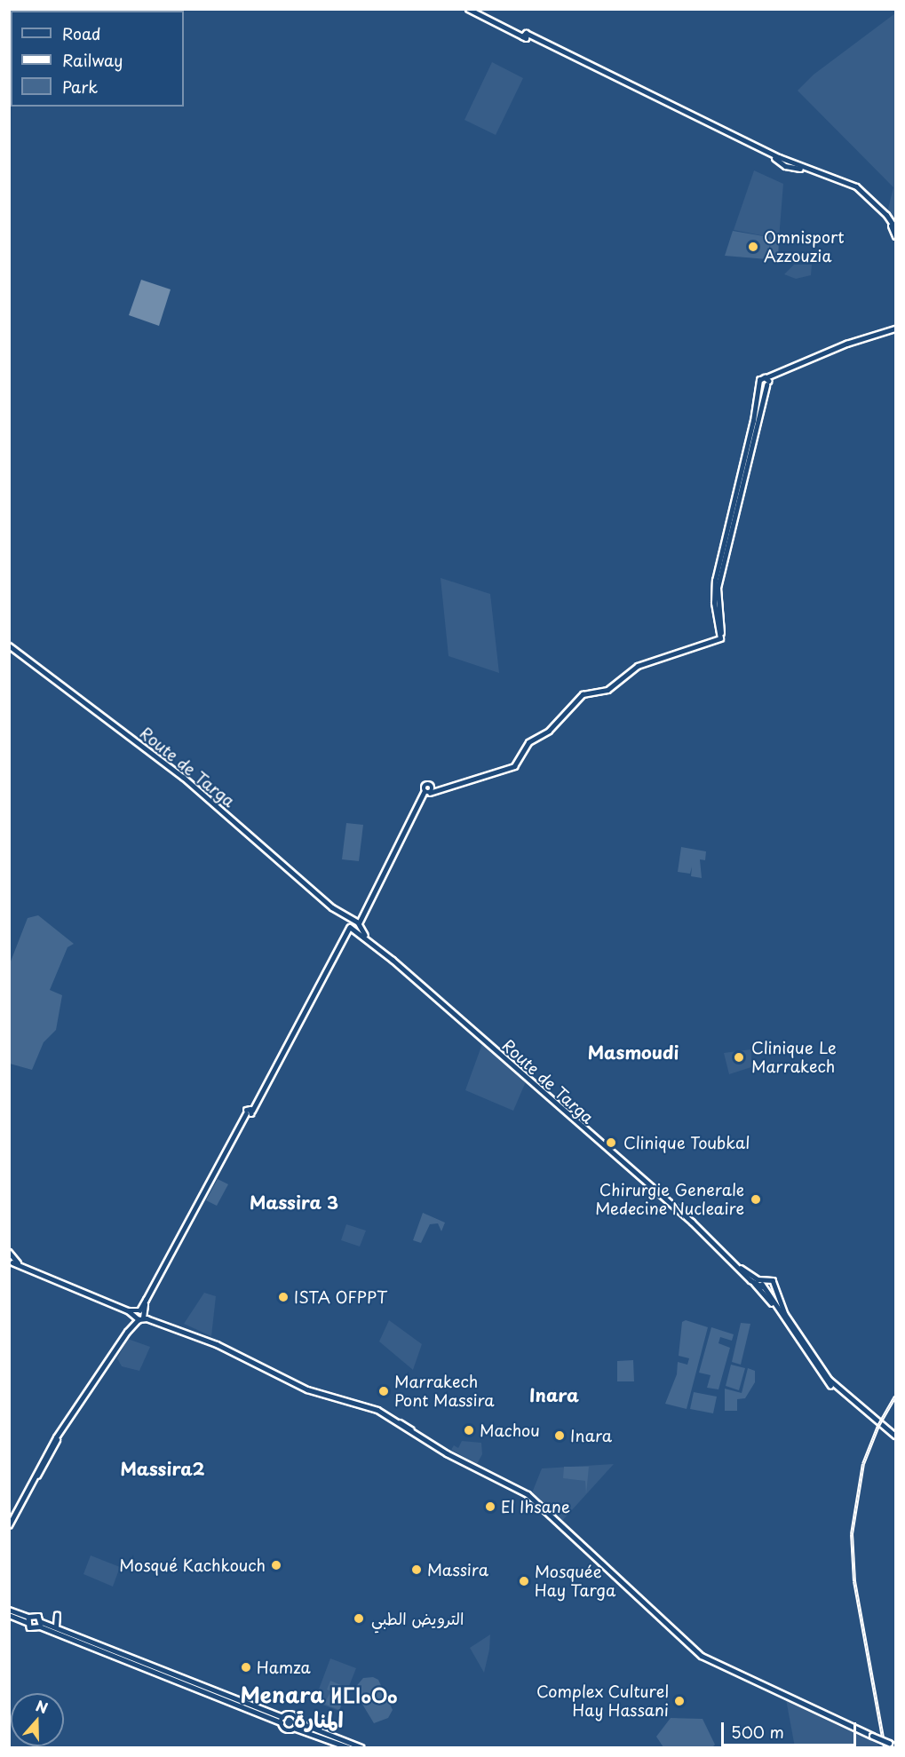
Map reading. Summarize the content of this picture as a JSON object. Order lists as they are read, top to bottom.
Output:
{
  "streets": {
    "main road": ["Route de Targa"]
  },
  "districts": [
    "Masmoudi",
    "Massira 3",
    "Inara",
    "Massira2",
    "Menara ⵍⵎⵏⴰⵔⴰ المنارة"
  ],
  "places": [
    "Omnisport Azzouzia",
    "Clinique Le Marrakech",
    "Clinique Toubkal",
    "Chirurgie Generale Medecine Nucleaire",
    "ISTA OFPPT",
    "Marrakech Pont Massira",
    "Machou",
    "Inara",
    "El Ihsane",
    "Mosqué Kachkouch",
    "Massira",
    "Mosquée Hay Targa",
    "الترويض الطبي",
    "Hamza",
    "Complex Culturel Hay Hassani"
  ],
  "legend": ["Road", "Railway", "Park"],
  "scale_bar": "500 m",
  "north": "top"
}
